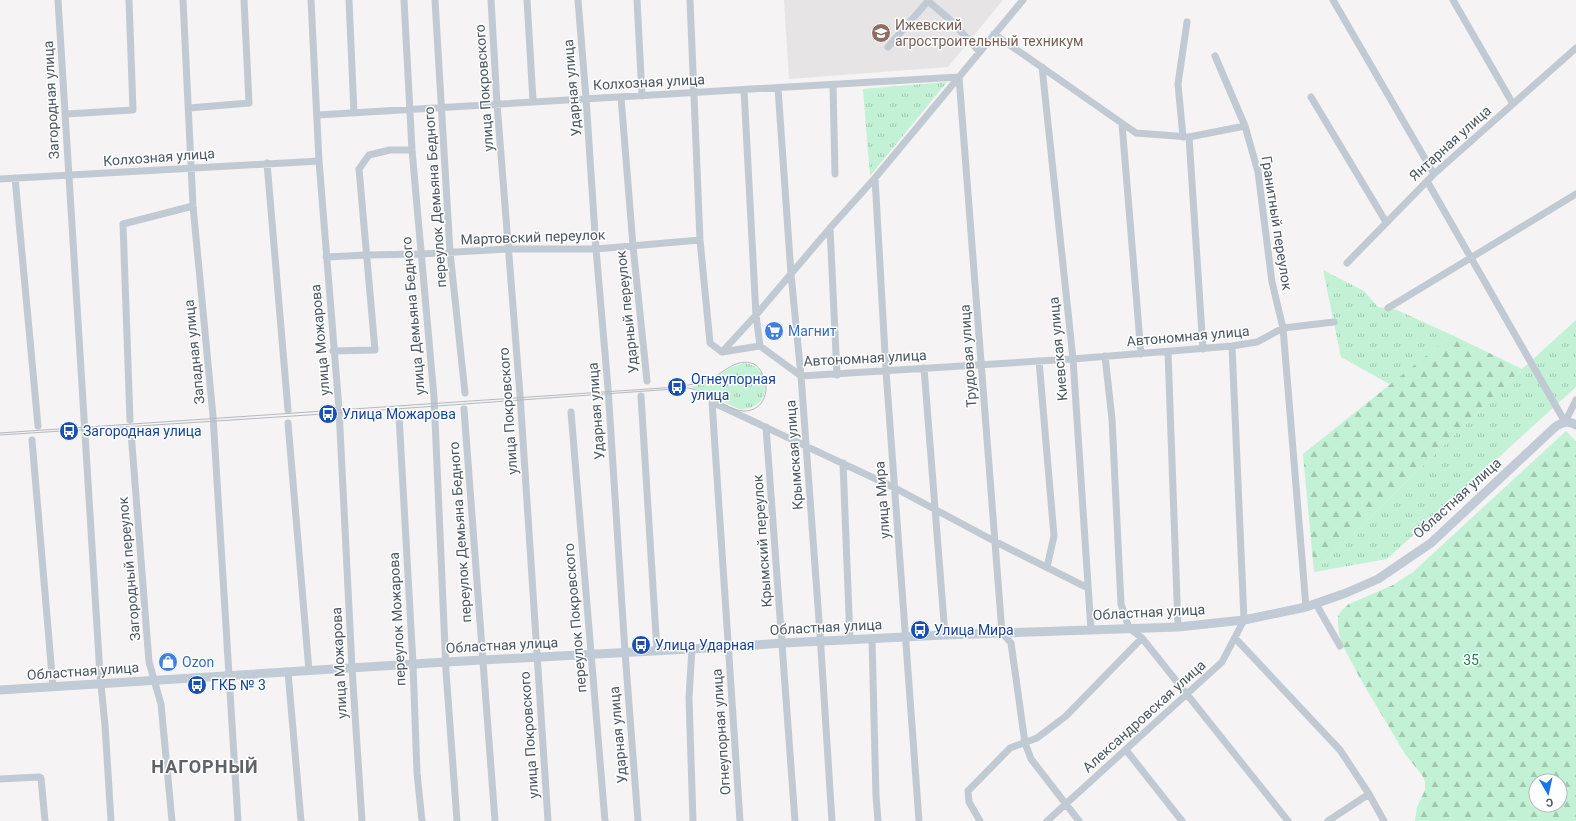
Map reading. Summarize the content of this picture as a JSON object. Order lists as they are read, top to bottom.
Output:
{
  "streets": {
    "main road": ["Областная улица"],
    "street": [
      "Колхозная улица",
      "улица Покровского",
      "Ударная улица",
      "Загородная улица",
      "Янтарная улица",
      "переулок Демьяна Бедного",
      "Гранитный переулок",
      "Мартовский переулок",
      "Ударный переулок",
      "улица Демьяна Бедного",
      "Автономная улица",
      "улица Можарова",
      "Киевская улица",
      "Западная улица",
      "Трудовая улица",
      "Крымская улица",
      "улица Мира",
      "Крымский переулок",
      "Загородный переулок",
      "переулок Покровского",
      "переулок Можарова",
      "Александровская улица",
      "Огнеупорная улица"
    ]
  },
  "crossings": [
    ["Колхозная улица", "улица Покровского"],
    ["Колхозная улица", "Ударная улица"],
    ["Колхозная улица", "Загородная улица"],
    ["Колхозная улица", "переулок Демьяна Бедного"],
    ["Колхозная улица", "Ударный переулок"],
    ["Колхозная улица", "улица Демьяна Бедного"],
    ["Колхозная улица", "улица Можарова"],
    ["Колхозная улица", "Западная улица"],
    ["Колхозная улица", "Трудовая улица"],
    ["Колхозная улица", "Крымская улица"],
    ["улица Покровского", "Мартовский переулок"],
    ["улица Покровского", "Областная улица"],
    ["Ударная улица", "Мартовский переулок"],
    ["Ударная улица", "Областная улица"],
    ["Загородная улица", "Областная улица"],
    ["переулок Демьяна Бедного", "Мартовский переулок"],
    ["переулок Демьяна Бедного", "Областная улица"],
    ["Гранитный переулок", "Автономная улица"],
    ["Гранитный переулок", "Областная улица"],
    ["Мартовский переулок", "Ударный переулок"],
    ["Мартовский переулок", "улица Демьяна Бедного"],
    ["Мартовский переулок", "улица Можарова"],
    ["улица Демьяна Бедного", "Областная улица"],
    ["Автономная улица", "Киевская улица"],
    ["Автономная улица", "Трудовая улица"],
    ["Автономная улица", "Крымская улица"],
    ["Автономная улица", "улица Мира"],
    ["улица Можарова", "Областная улица"],
    ["Киевская улица", "Областная улица"],
    ["Западная улица", "Областная улица"],
    ["Трудовая улица", "Областная улица"],
    ["Крымская улица", "Областная улица"],
    ["Областная улица", "улица Мира"],
    ["Областная улица", "Крымский переулок"],
    ["Областная улица", "Загородный переулок"],
    ["Областная улица", "переулок Покровского"],
    ["Областная улица", "переулок Можарова"],
    ["Областная улица", "Александровская улица"],
    ["Областная улица", "Огнеупорная улица"],
    ["Крымский переулок", "Огнеупорная улица"]
  ],
  "districts": ["НАГОРНЫЙ"],
  "parks": ["35"],
  "places": {
    "school or university": ["Ижевский агростроительный техникум"],
    "supermarket": ["Магнит"],
    "bus stop": [
      "Огнеупорная улица",
      "Улица Можарова",
      "Загородная улица",
      "Улица Мира",
      "Улица Ударная",
      "ГКБ № 3"
    ],
    "shop": ["Ozon"]
  },
  "north": "bottom"
}
